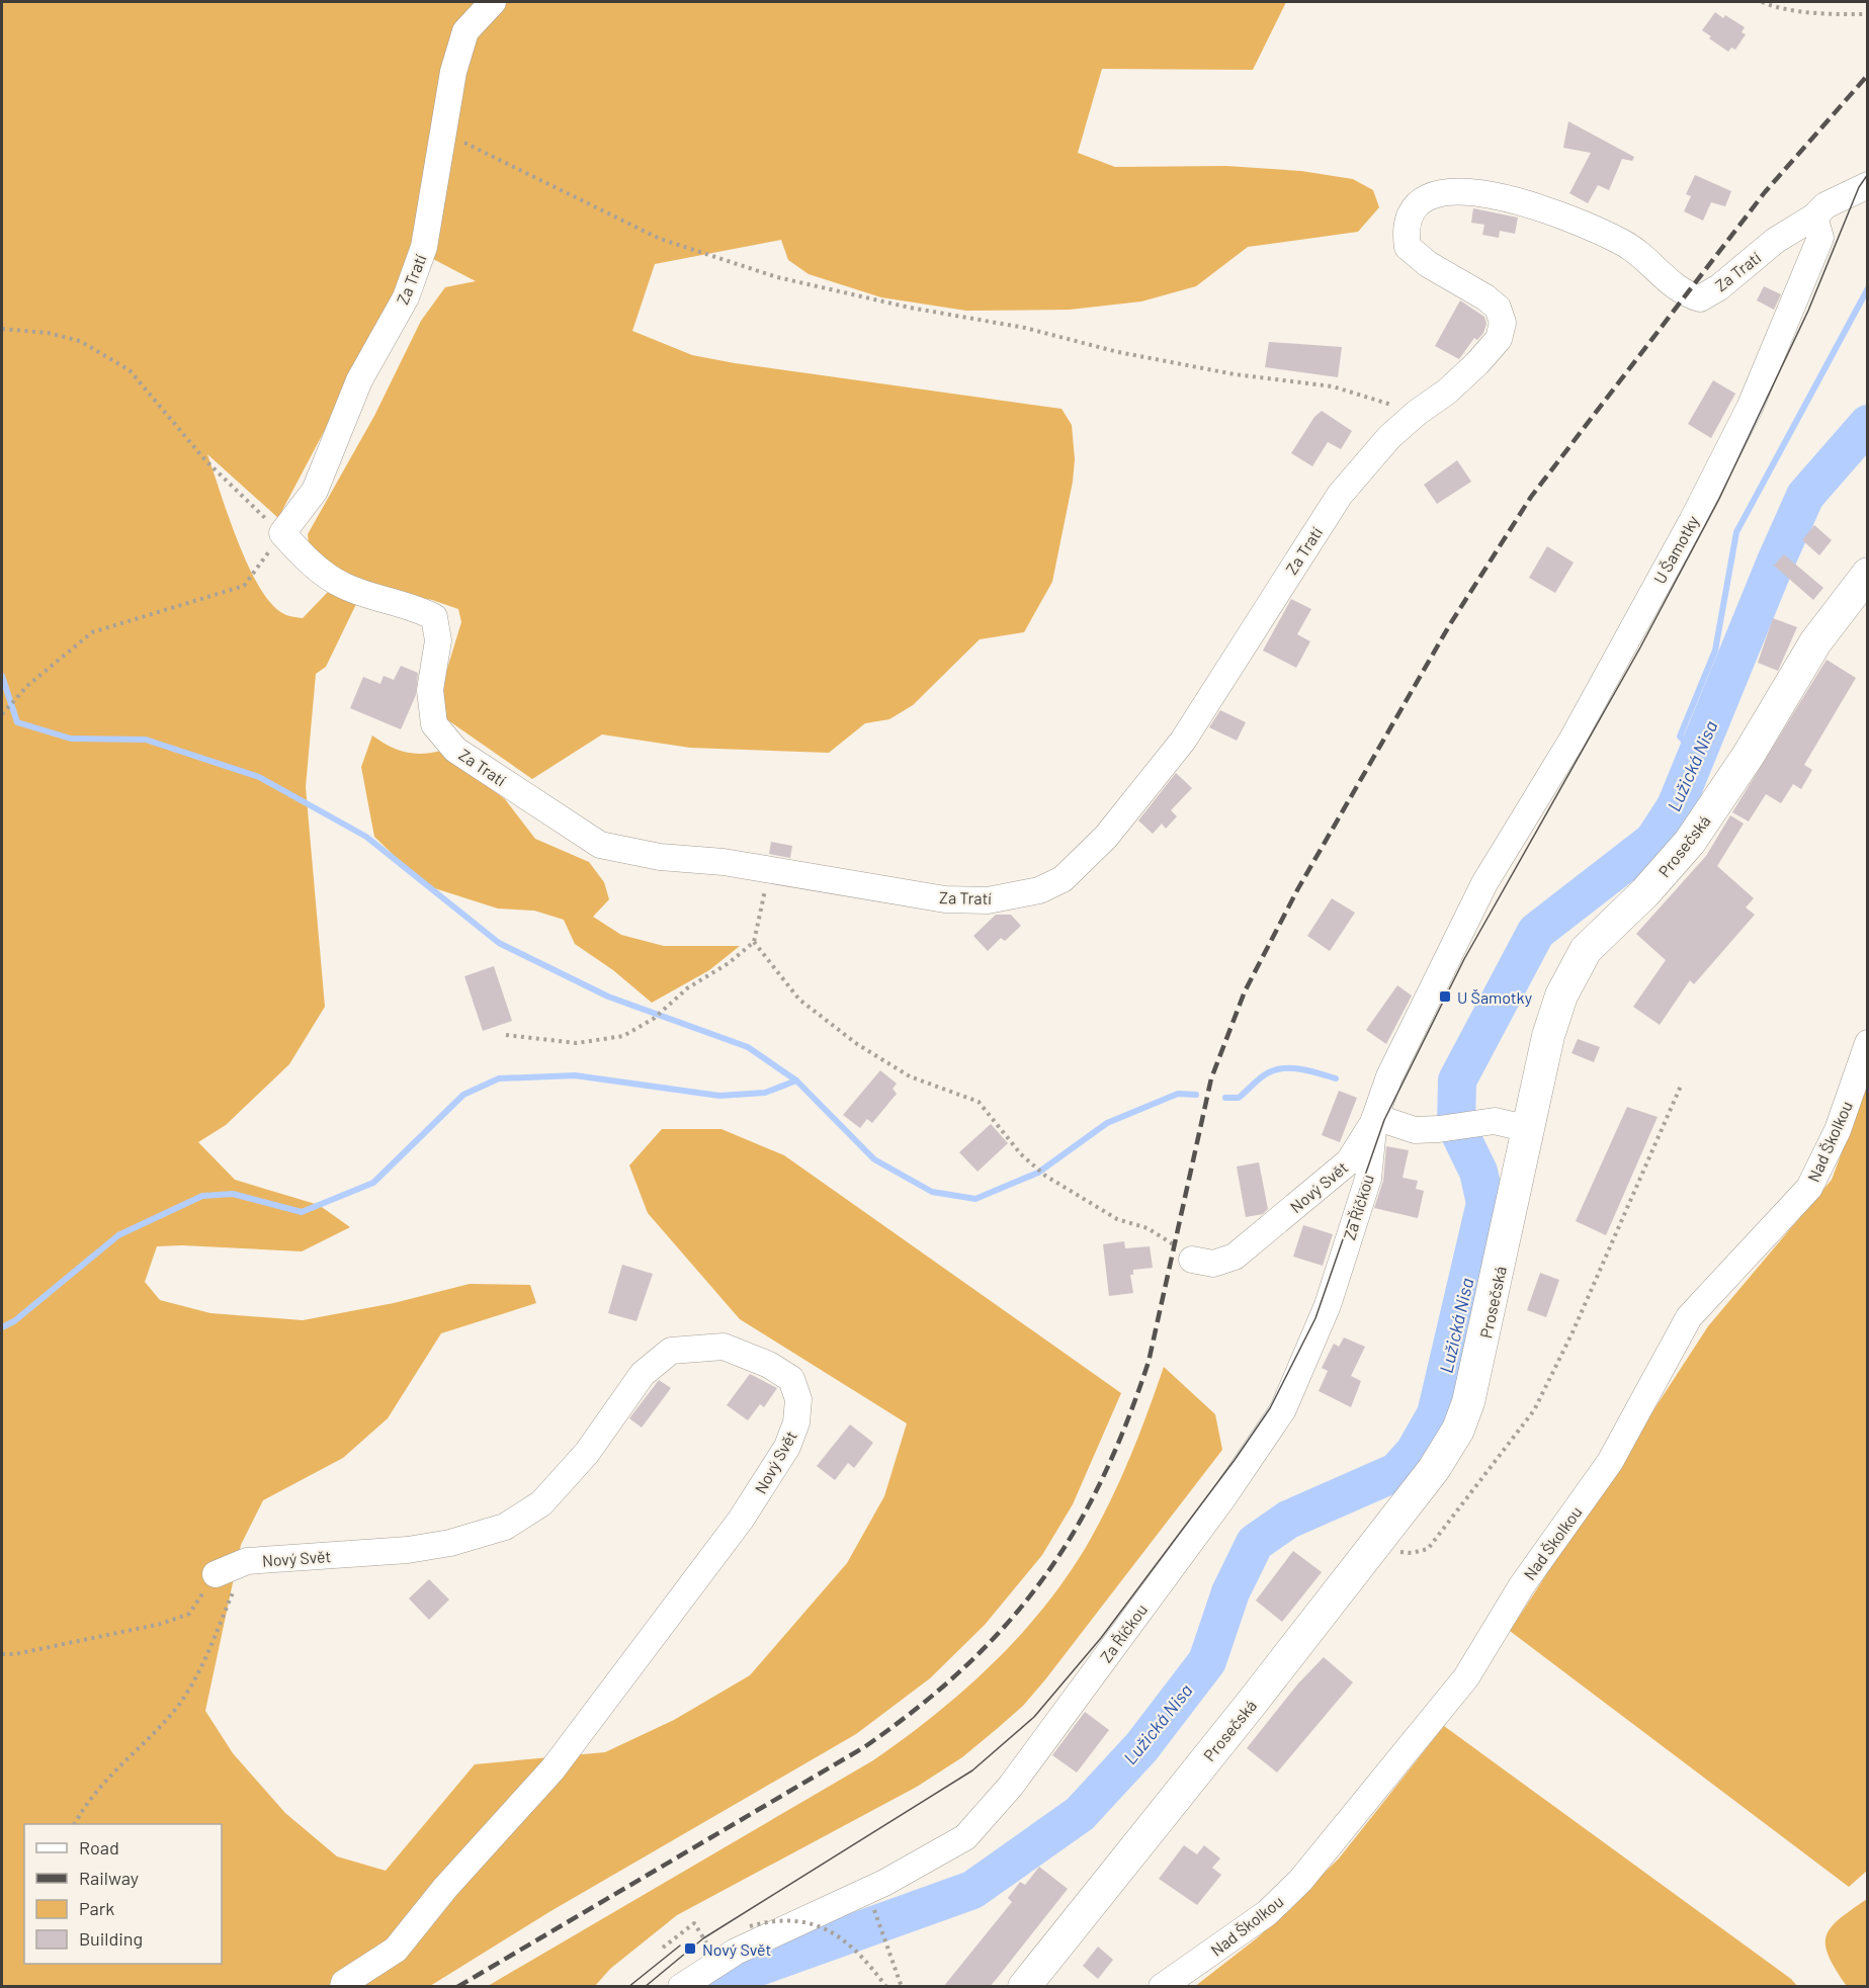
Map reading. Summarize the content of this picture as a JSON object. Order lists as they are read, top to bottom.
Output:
{
  "streets": {
    "main road": ["Prosečská"],
    "street": [
      "Za Tratí",
      "U Šamotky",
      "Nad Školkou",
      "Nový Svět",
      "Za Říčkou"
    ]
  },
  "crossings": [
    ["Za Tratí", "U Šamotky"],
    ["U Šamotky", "Nový Svět"],
    ["U Šamotky", "Za Říčkou"],
    ["Nový Svět", "Za Říčkou"]
  ],
  "water": ["Lužická Nisa"],
  "places": {
    "transit": ["U Šamotky", "Nový Svět"]
  },
  "legend": [
    "Road",
    "Railway",
    "Park",
    "Building"
  ]
}
